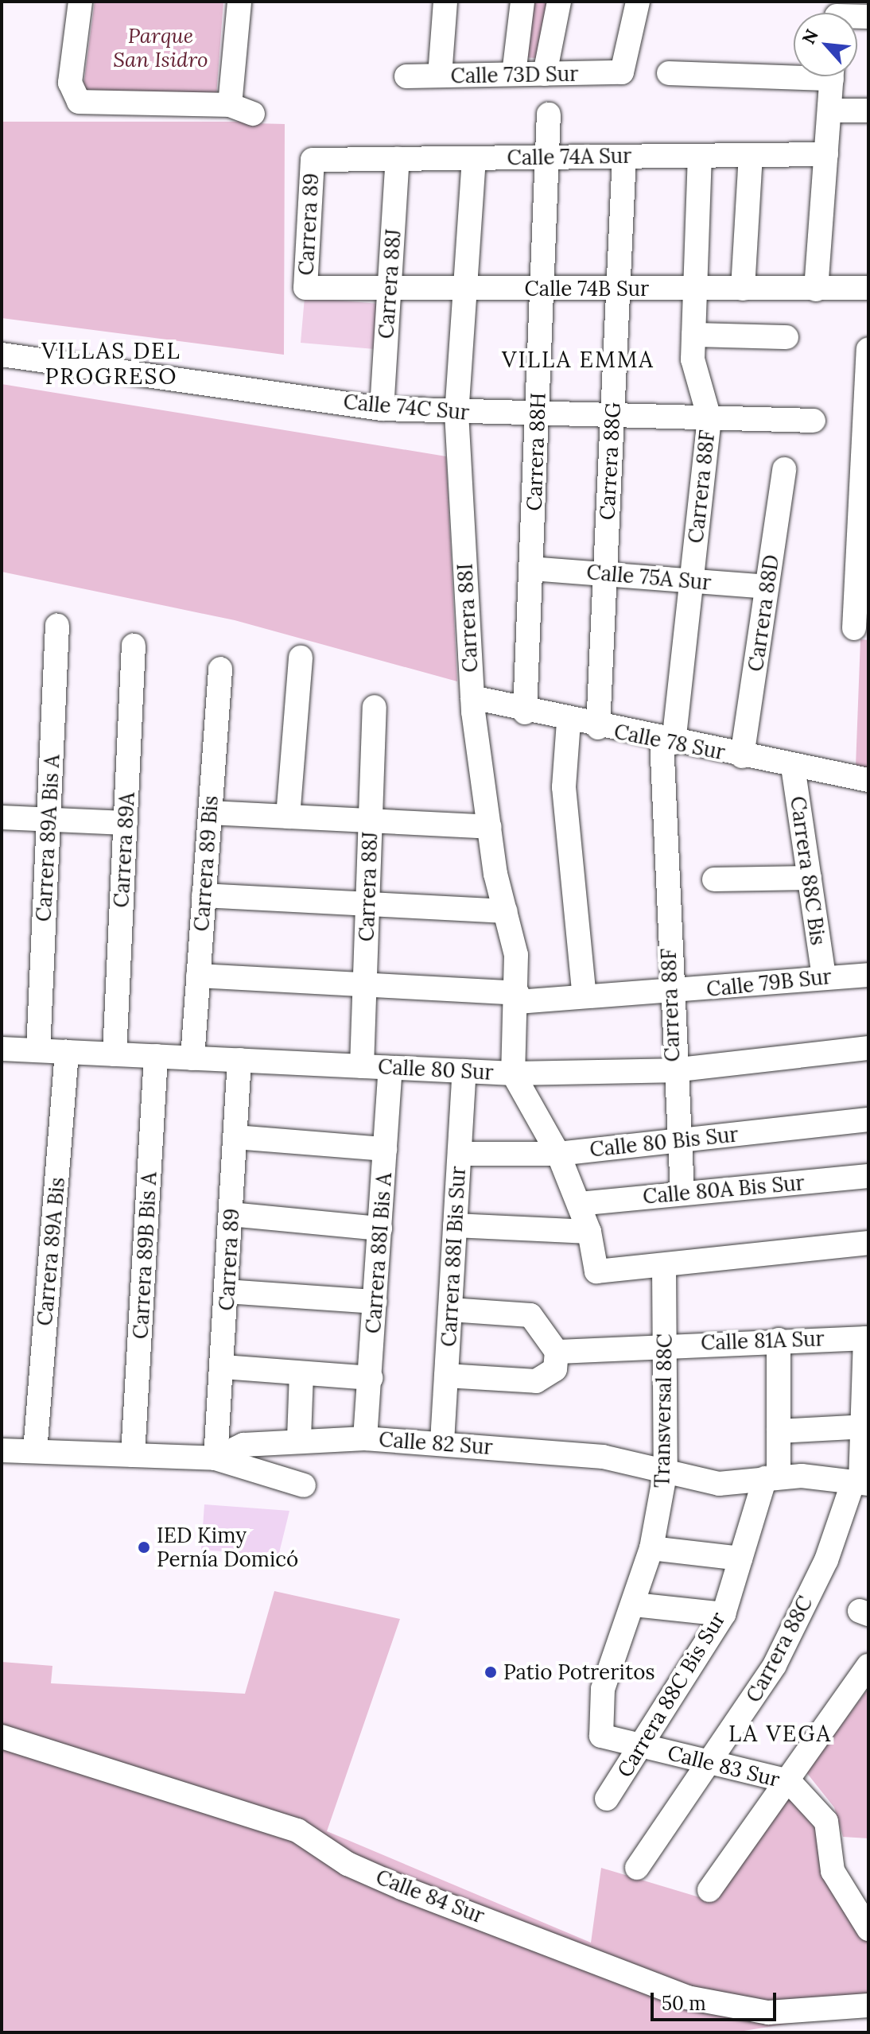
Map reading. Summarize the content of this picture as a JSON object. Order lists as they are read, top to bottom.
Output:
{
  "streets": {
    "street": [
      "Calle 73D Sur",
      "Calle 74A Sur",
      "Carrera 89",
      "Carrera 88J",
      "Calle 74B Sur",
      "Calle 74C Sur",
      "Carrera 88H",
      "Carrera 88G",
      "Carrera 88F",
      "Calle 75A Sur",
      "Carrera 88D",
      "Carrera 88I",
      "Calle 78 Sur",
      "Carrera 89A Bis A",
      "Carrera 89A",
      "Carrera 89 Bis",
      "Carrera 88C Bis",
      "Calle 79B Sur",
      "Calle 80 Sur",
      "Calle 80 Bis Sur",
      "Calle 80A Bis Sur",
      "Carrera 89A Bis",
      "Carrera 88I Bis A",
      "Carrera 89B Bis A",
      "Carrera 88I Bis Sur",
      "Calle 81A Sur",
      "Transversal 88C",
      "Calle 82 Sur",
      "Carrera 88C",
      "Carrera 88C Bis Sur",
      "Calle 83 Sur",
      "Calle 84 Sur"
    ]
  },
  "crossings": [
    ["Calle 74A Sur", "Carrera 89"],
    ["Calle 74A Sur", "Carrera 88J"],
    ["Calle 74A Sur", "Carrera 88H"],
    ["Calle 74A Sur", "Carrera 88G"],
    ["Calle 74A Sur", "Carrera 88F"],
    ["Calle 74A Sur", "Carrera 88I"],
    ["Carrera 89", "Calle 74B Sur"],
    ["Carrera 89", "Calle 80 Sur"],
    ["Carrera 89", "Calle 82 Sur"],
    ["Carrera 88J", "Calle 74B Sur"],
    ["Carrera 88J", "Calle 74C Sur"],
    ["Carrera 88J", "Calle 79B Sur"],
    ["Carrera 88J", "Calle 80 Sur"],
    ["Calle 74B Sur", "Carrera 88H"],
    ["Calle 74B Sur", "Carrera 88G"],
    ["Calle 74B Sur", "Carrera 88F"],
    ["Calle 74B Sur", "Carrera 88I"],
    ["Calle 74C Sur", "Carrera 88H"],
    ["Calle 74C Sur", "Carrera 88G"],
    ["Calle 74C Sur", "Carrera 88F"],
    ["Calle 74C Sur", "Carrera 88I"],
    ["Carrera 88H", "Calle 75A Sur"],
    ["Carrera 88H", "Calle 78 Sur"],
    ["Carrera 88G", "Calle 75A Sur"],
    ["Carrera 88G", "Calle 78 Sur"],
    ["Carrera 88F", "Calle 75A Sur"],
    ["Carrera 88F", "Calle 78 Sur"],
    ["Carrera 88F", "Calle 79B Sur"],
    ["Carrera 88F", "Calle 80 Sur"],
    ["Carrera 88F", "Calle 80 Bis Sur"],
    ["Carrera 88F", "Calle 80A Bis Sur"],
    ["Calle 75A Sur", "Carrera 88D"],
    ["Carrera 88D", "Calle 78 Sur"],
    ["Carrera 88I", "Calle 78 Sur"],
    ["Carrera 88I", "Calle 79B Sur"],
    ["Carrera 88I", "Calle 80 Sur"],
    ["Calle 78 Sur", "Carrera 88C Bis"],
    ["Carrera 89A Bis A", "Calle 80 Sur"],
    ["Carrera 89A", "Calle 80 Sur"],
    ["Carrera 89 Bis", "Calle 79B Sur"],
    ["Carrera 89 Bis", "Calle 80 Sur"],
    ["Carrera 88C Bis", "Calle 79B Sur"],
    ["Calle 80 Sur", "Carrera 89A Bis"],
    ["Calle 80 Sur", "Carrera 88I Bis A"],
    ["Calle 80 Sur", "Carrera 89B Bis A"],
    ["Calle 80 Sur", "Carrera 88I Bis Sur"],
    ["Calle 80 Bis Sur", "Carrera 88I Bis Sur"],
    ["Carrera 89A Bis", "Calle 82 Sur"],
    ["Carrera 88I Bis A", "Calle 82 Sur"],
    ["Carrera 89B Bis A", "Calle 82 Sur"],
    ["Carrera 88I Bis Sur", "Calle 82 Sur"],
    ["Calle 81A Sur", "Transversal 88C"],
    ["Calle 81A Sur", "Carrera 88C"],
    ["Calle 81A Sur", "Carrera 88C Bis Sur"],
    ["Transversal 88C", "Calle 82 Sur"],
    ["Transversal 88C", "Calle 83 Sur"],
    ["Calle 82 Sur", "Carrera 88C"],
    ["Calle 82 Sur", "Carrera 88C Bis Sur"],
    ["Carrera 88C", "Calle 83 Sur"],
    ["Carrera 88C Bis Sur", "Calle 83 Sur"]
  ],
  "districts": ["VILLAS DEL PROGRESO", "VILLA EMMA", "LA VEGA"],
  "parks": ["Parque San Isidro"],
  "places": ["IED Kimy Pernía Domicó", "Patio Potreritos"],
  "scale_bar": "50 m",
  "north": "top left"
}
